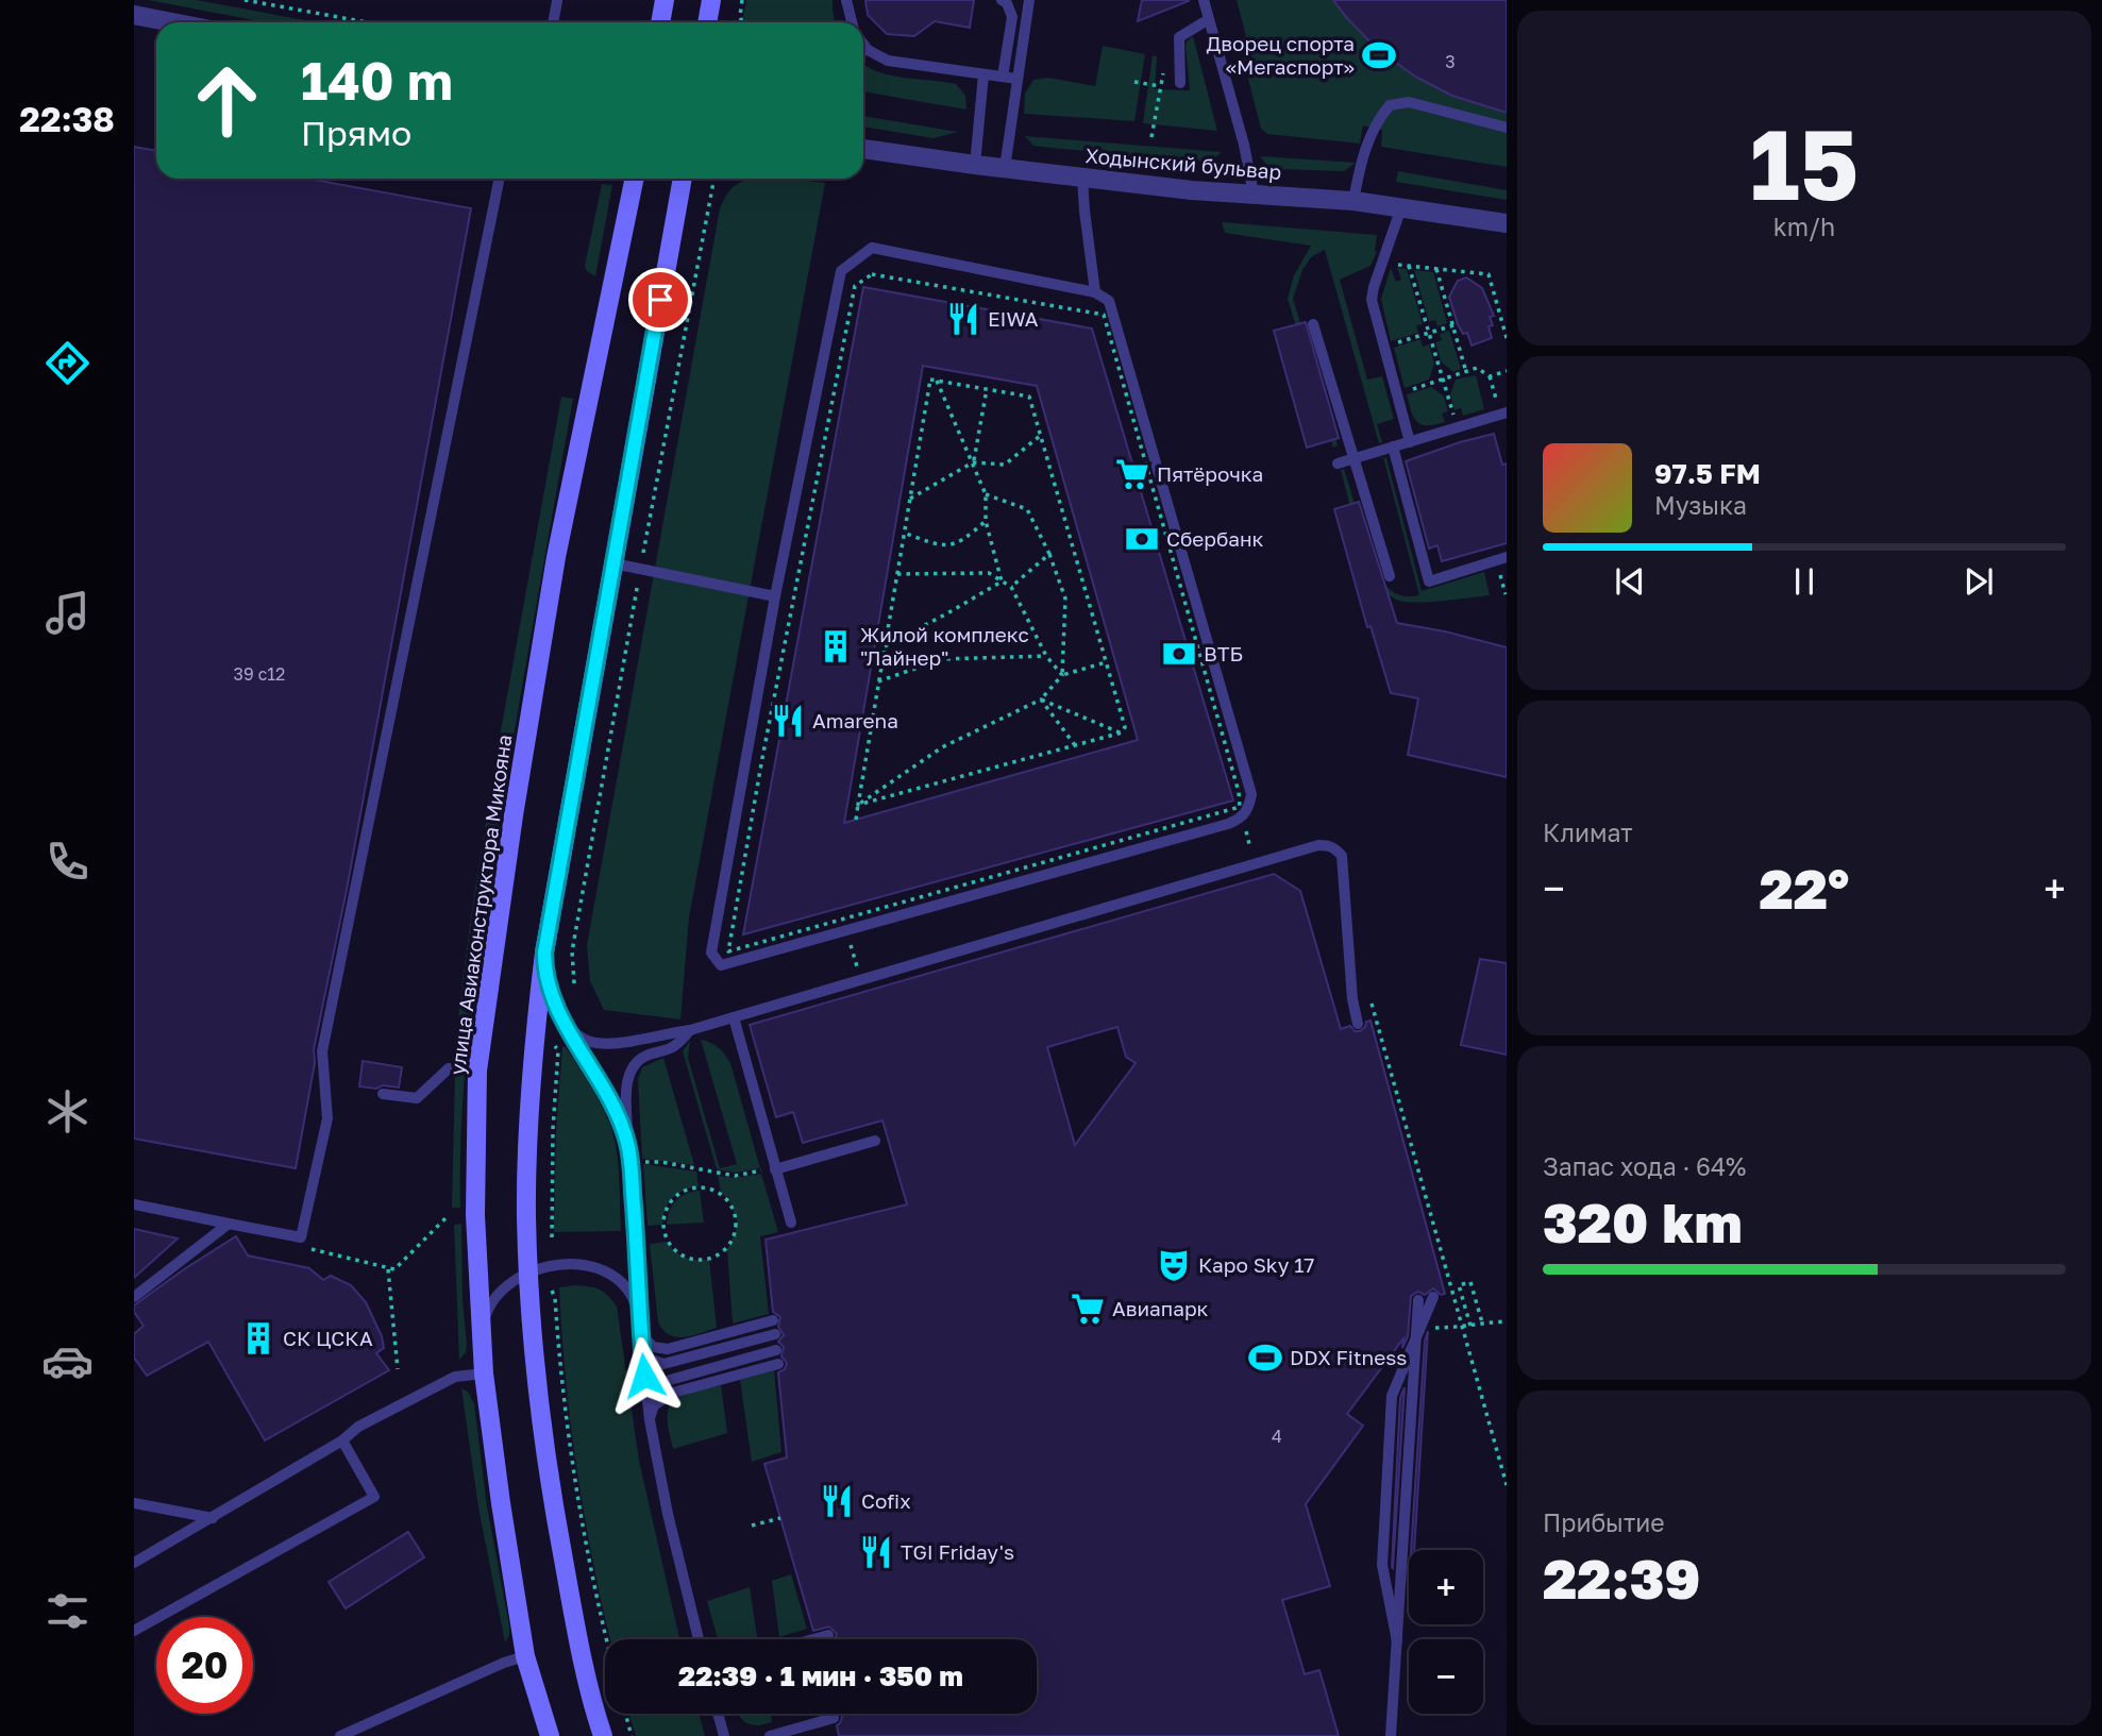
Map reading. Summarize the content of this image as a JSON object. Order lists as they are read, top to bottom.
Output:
{
  "streets": {
    "street": ["Ходынский бульвар", "улица Авиаконструктора Микояна"]
  },
  "places": {
    "sports": ["Дворец спорта «Мегаспорт»", "DDX Fitness"],
    "restaurant": [
      "EIWA",
      "Amarena",
      "Cofix",
      "TGI Friday's"
    ],
    "supermarket": ["Пятёрочка", "Авиапарк"],
    "bank": ["Сбербанк", "ВТБ"],
    "building": ["Жилой комплекс \"Лайнер\"", "СК ЦСКА"],
    "theatre": ["Каро Sky 17"]
  },
  "house_numbers": ["3", "39 с12", "4"],
  "page": {
    "tabs": "22:38",
    "tile": [
      ["15", "km/h"],
      "Климат",
      ["Запас хода · 64%", "320 km"],
      ["Прибытие", "22:39"]
    ],
    "turn": ["140 m", "Прямо"],
    "song": ["97.5 FM", "Музыка"],
    "heat": ["−", "22°", "+"],
    "map_buttons": ["+", "−"],
    "limit": "20",
    "trip": "22:39 · 1 мин · 350 m"
  }
}
